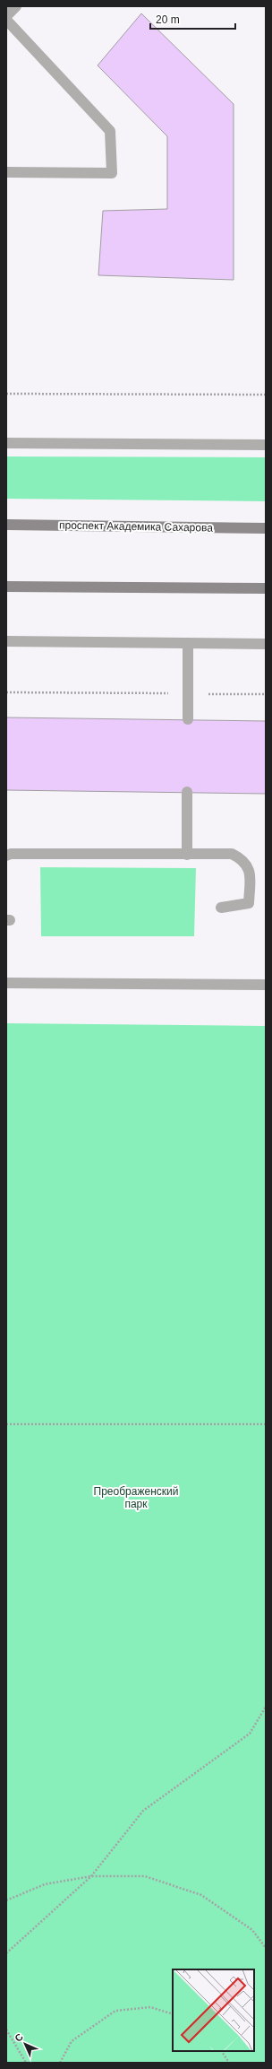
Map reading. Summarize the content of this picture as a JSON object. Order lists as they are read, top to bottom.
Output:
{
  "streets": {
    "main road": ["проспект Академика Сахарова"]
  },
  "parks": ["Преображенский парк"],
  "scale_bar": "20 m",
  "north": "top left"
}
